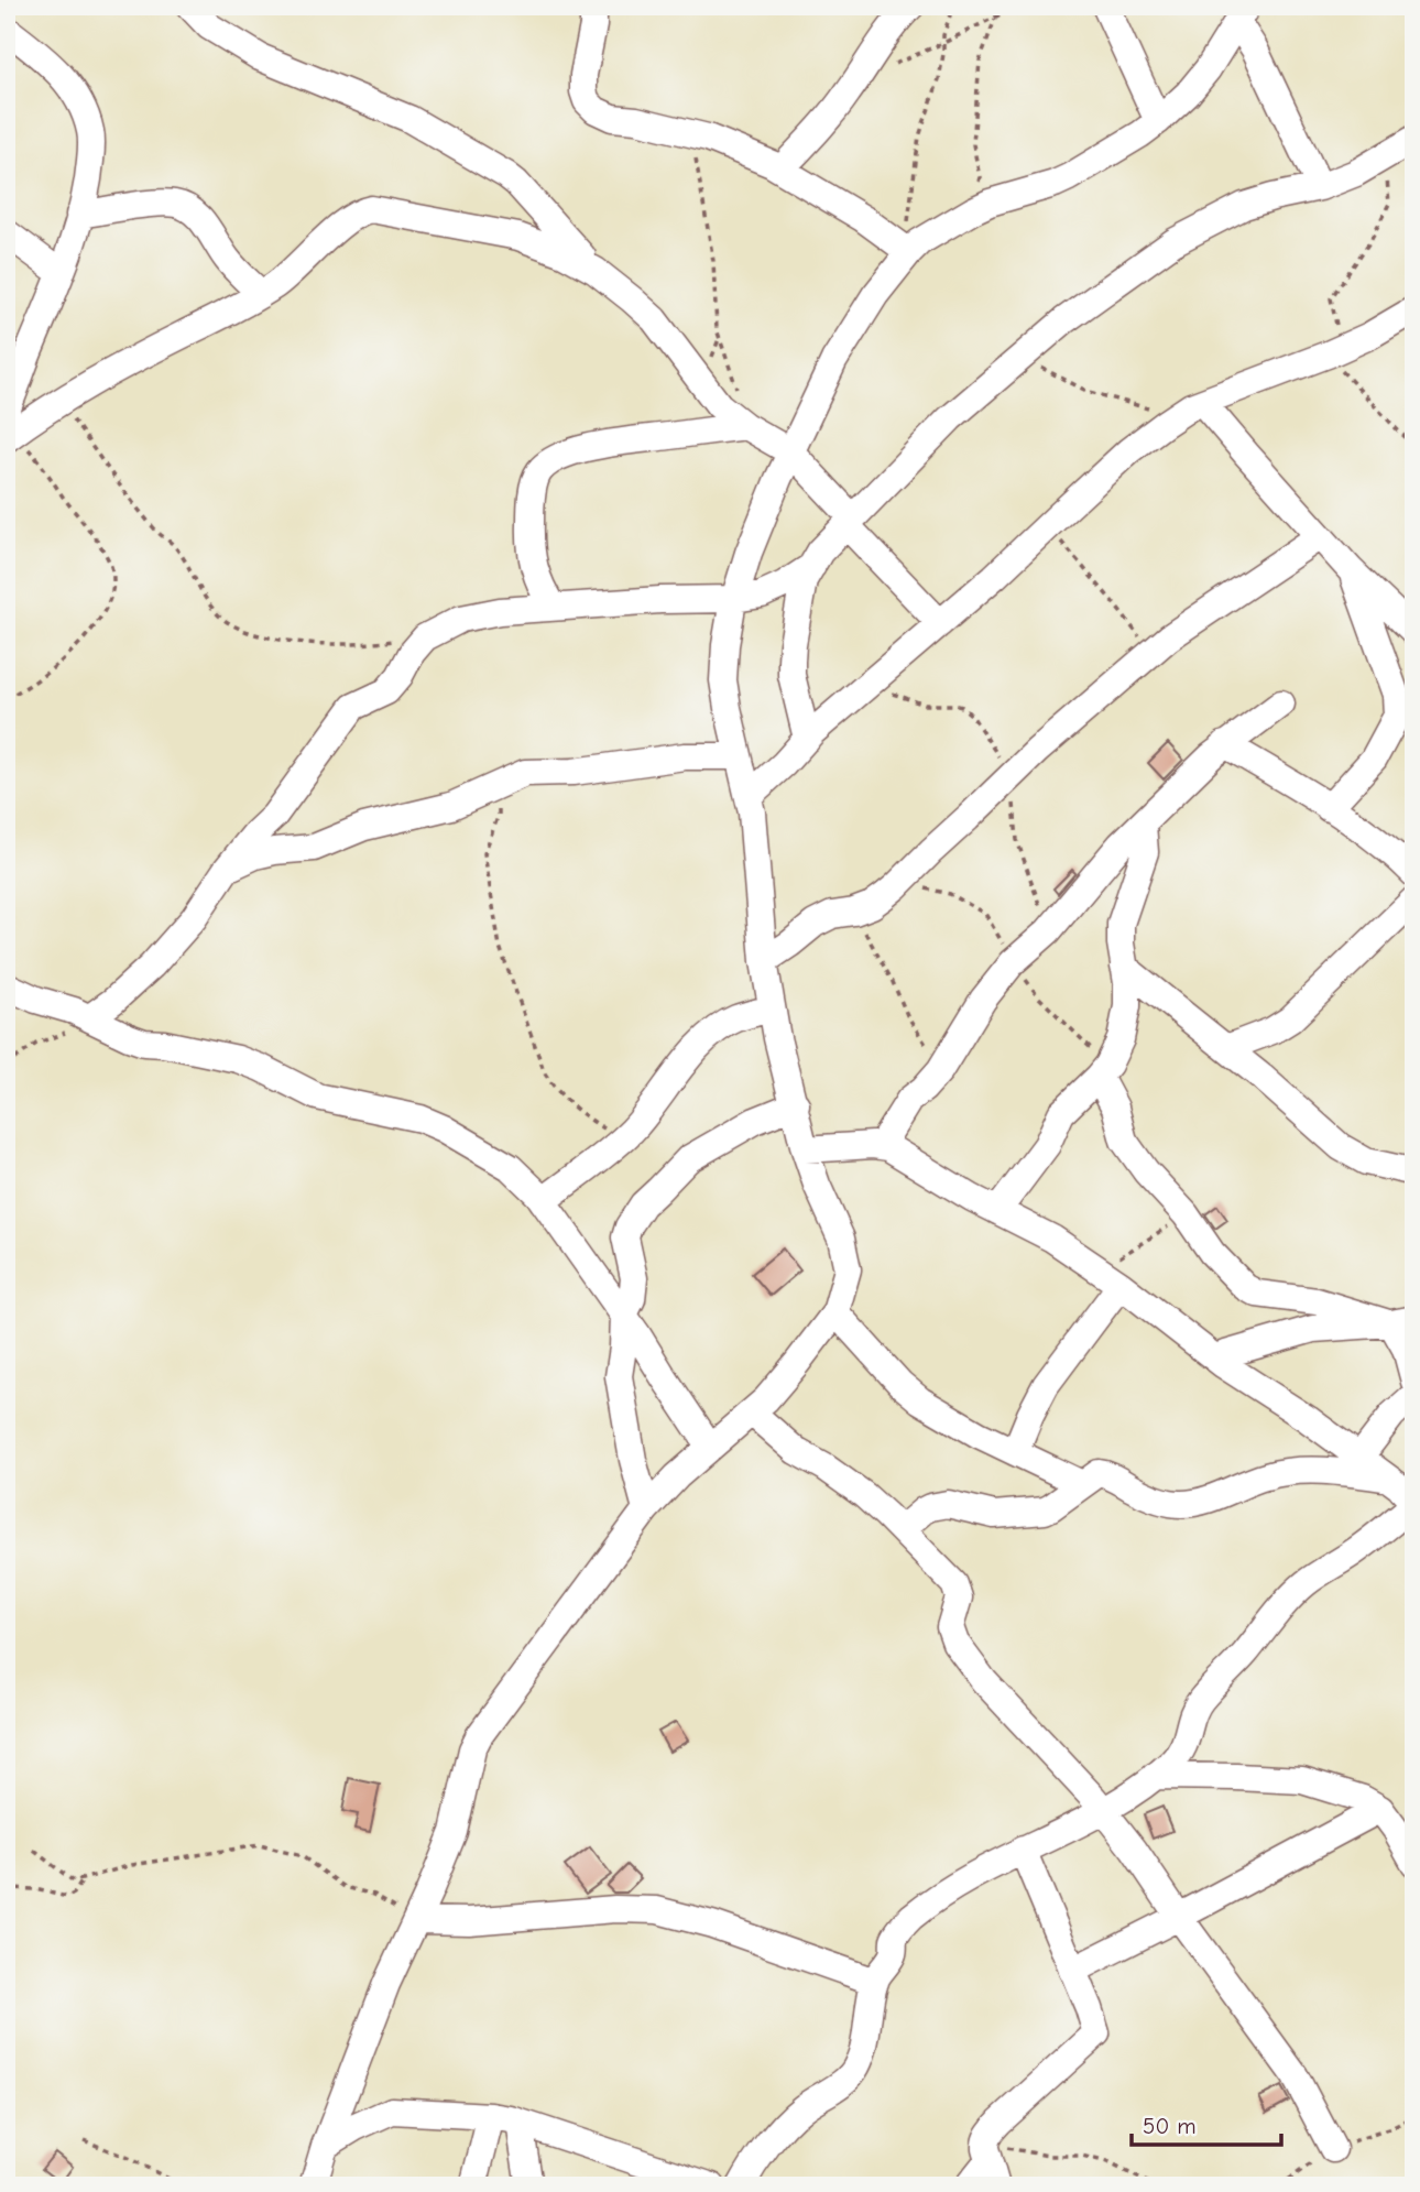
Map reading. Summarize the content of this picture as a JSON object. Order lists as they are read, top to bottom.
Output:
{
  "scale_bar": "50 m"
}
